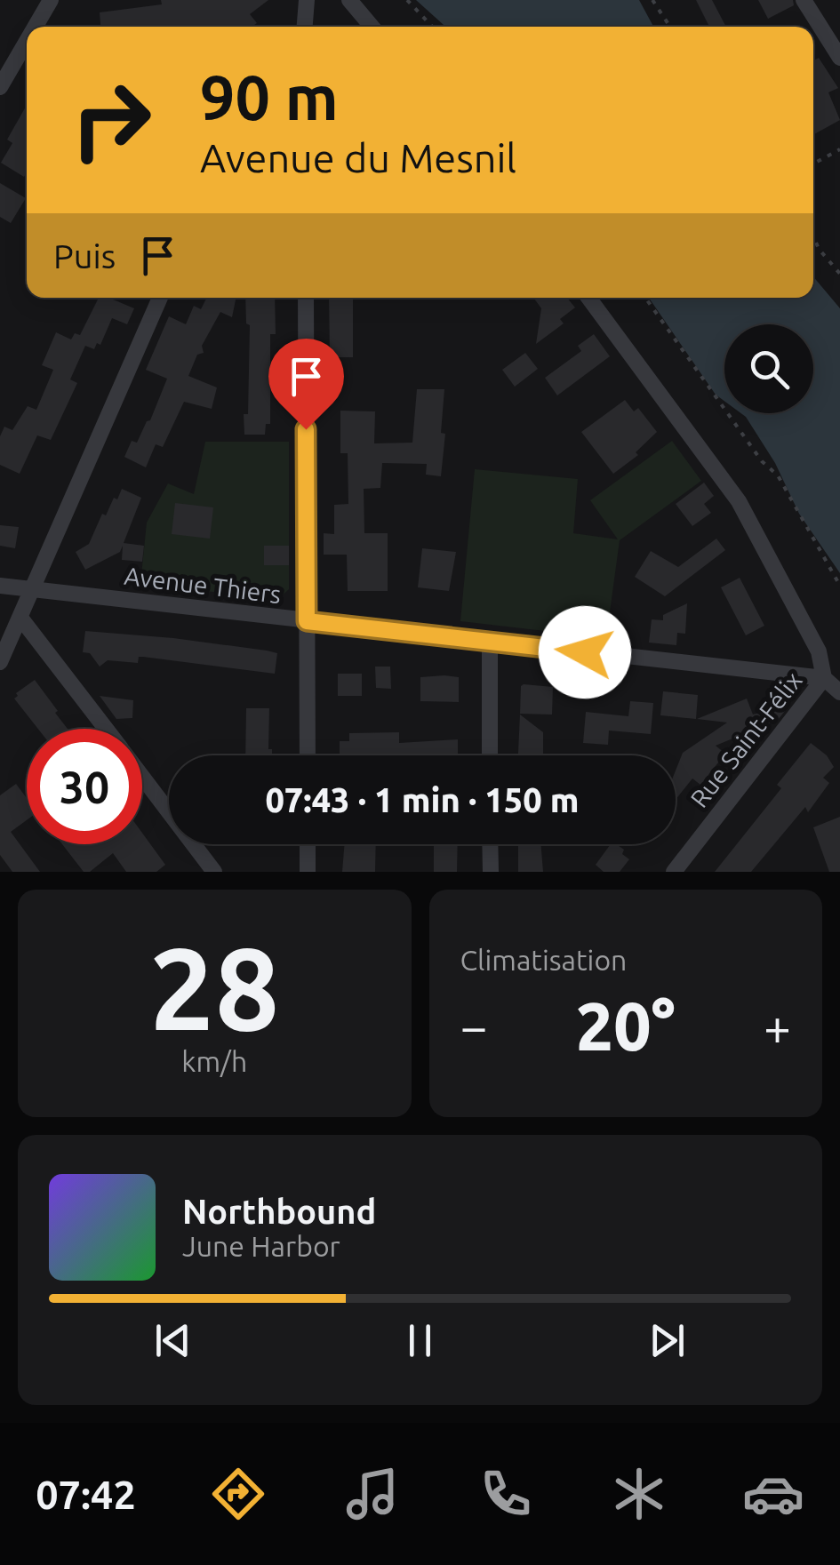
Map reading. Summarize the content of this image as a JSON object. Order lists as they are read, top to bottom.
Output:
{
  "streets": {
    "street": ["Avenue Thiers", "Rue Saint-Félix"]
  },
  "crossings": [
    ["Avenue Thiers", "Rue Saint-Félix"]
  ],
  "page": {
    "turn": ["90 m", "Avenue du Mesnil"],
    "then": "Puis",
    "limit": "30",
    "trip": "07:43 · 1 min · 150 m",
    "tile": [
      ["28", "km/h"],
      "Climatisation"
    ],
    "heat": ["−", "20°", "+"],
    "song": ["Northbound", "June Harbor"],
    "tabs": "07:42"
  }
}
